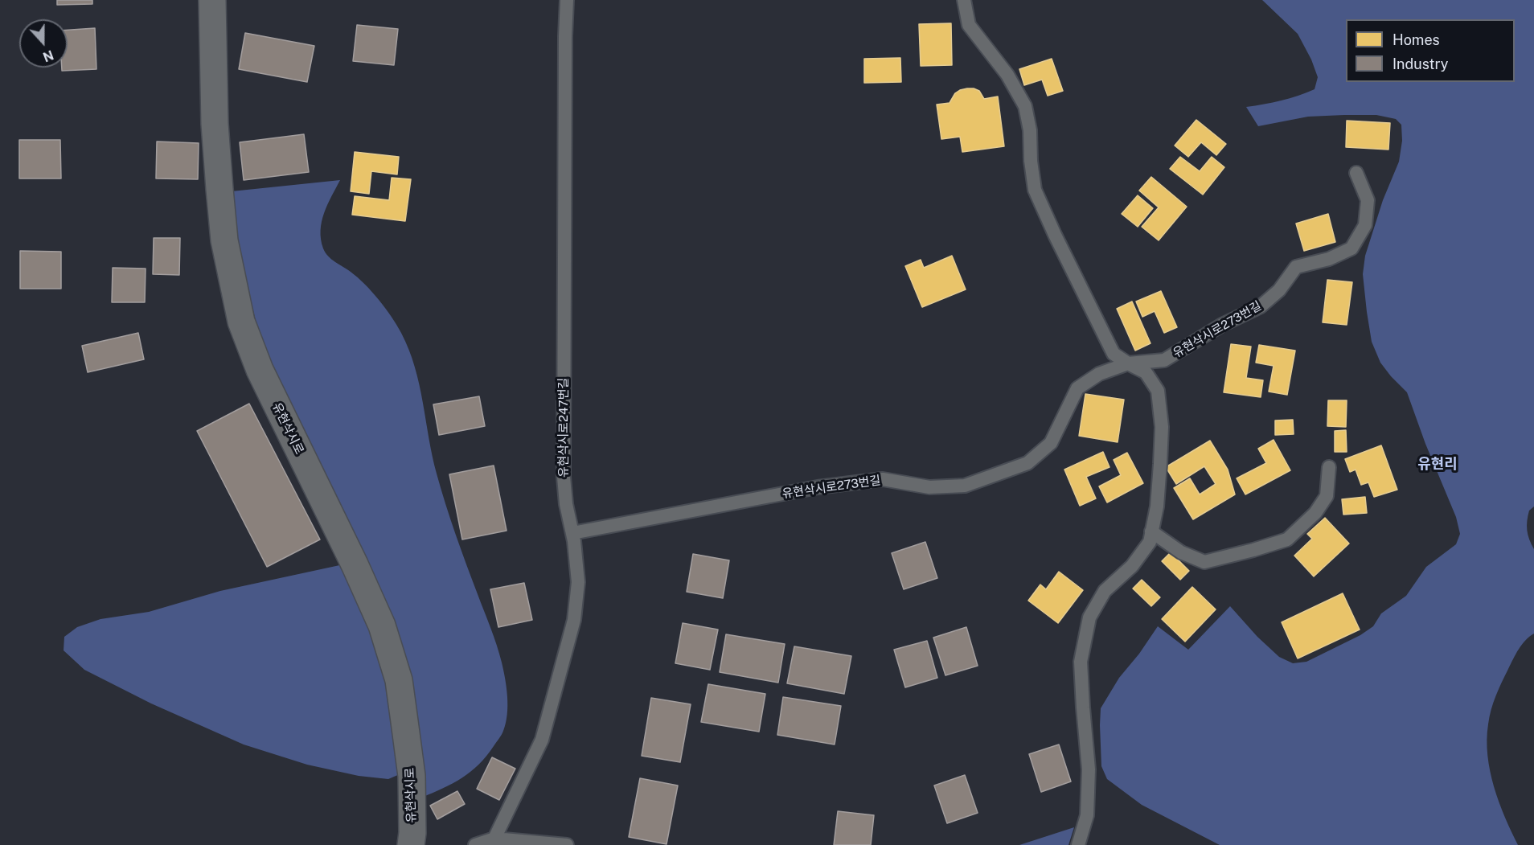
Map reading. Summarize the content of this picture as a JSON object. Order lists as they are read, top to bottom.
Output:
{
  "streets": {
    "street": ["유현삭시로"],
    "lane": ["유현삭시로273번길", "유현삭시로247번길"]
  },
  "crossings": [
    ["유현삭시로273번길", "유현삭시로247번길"]
  ],
  "districts": ["유현리"],
  "legend": ["Homes", "Industry"],
  "north": "bottom"
}
